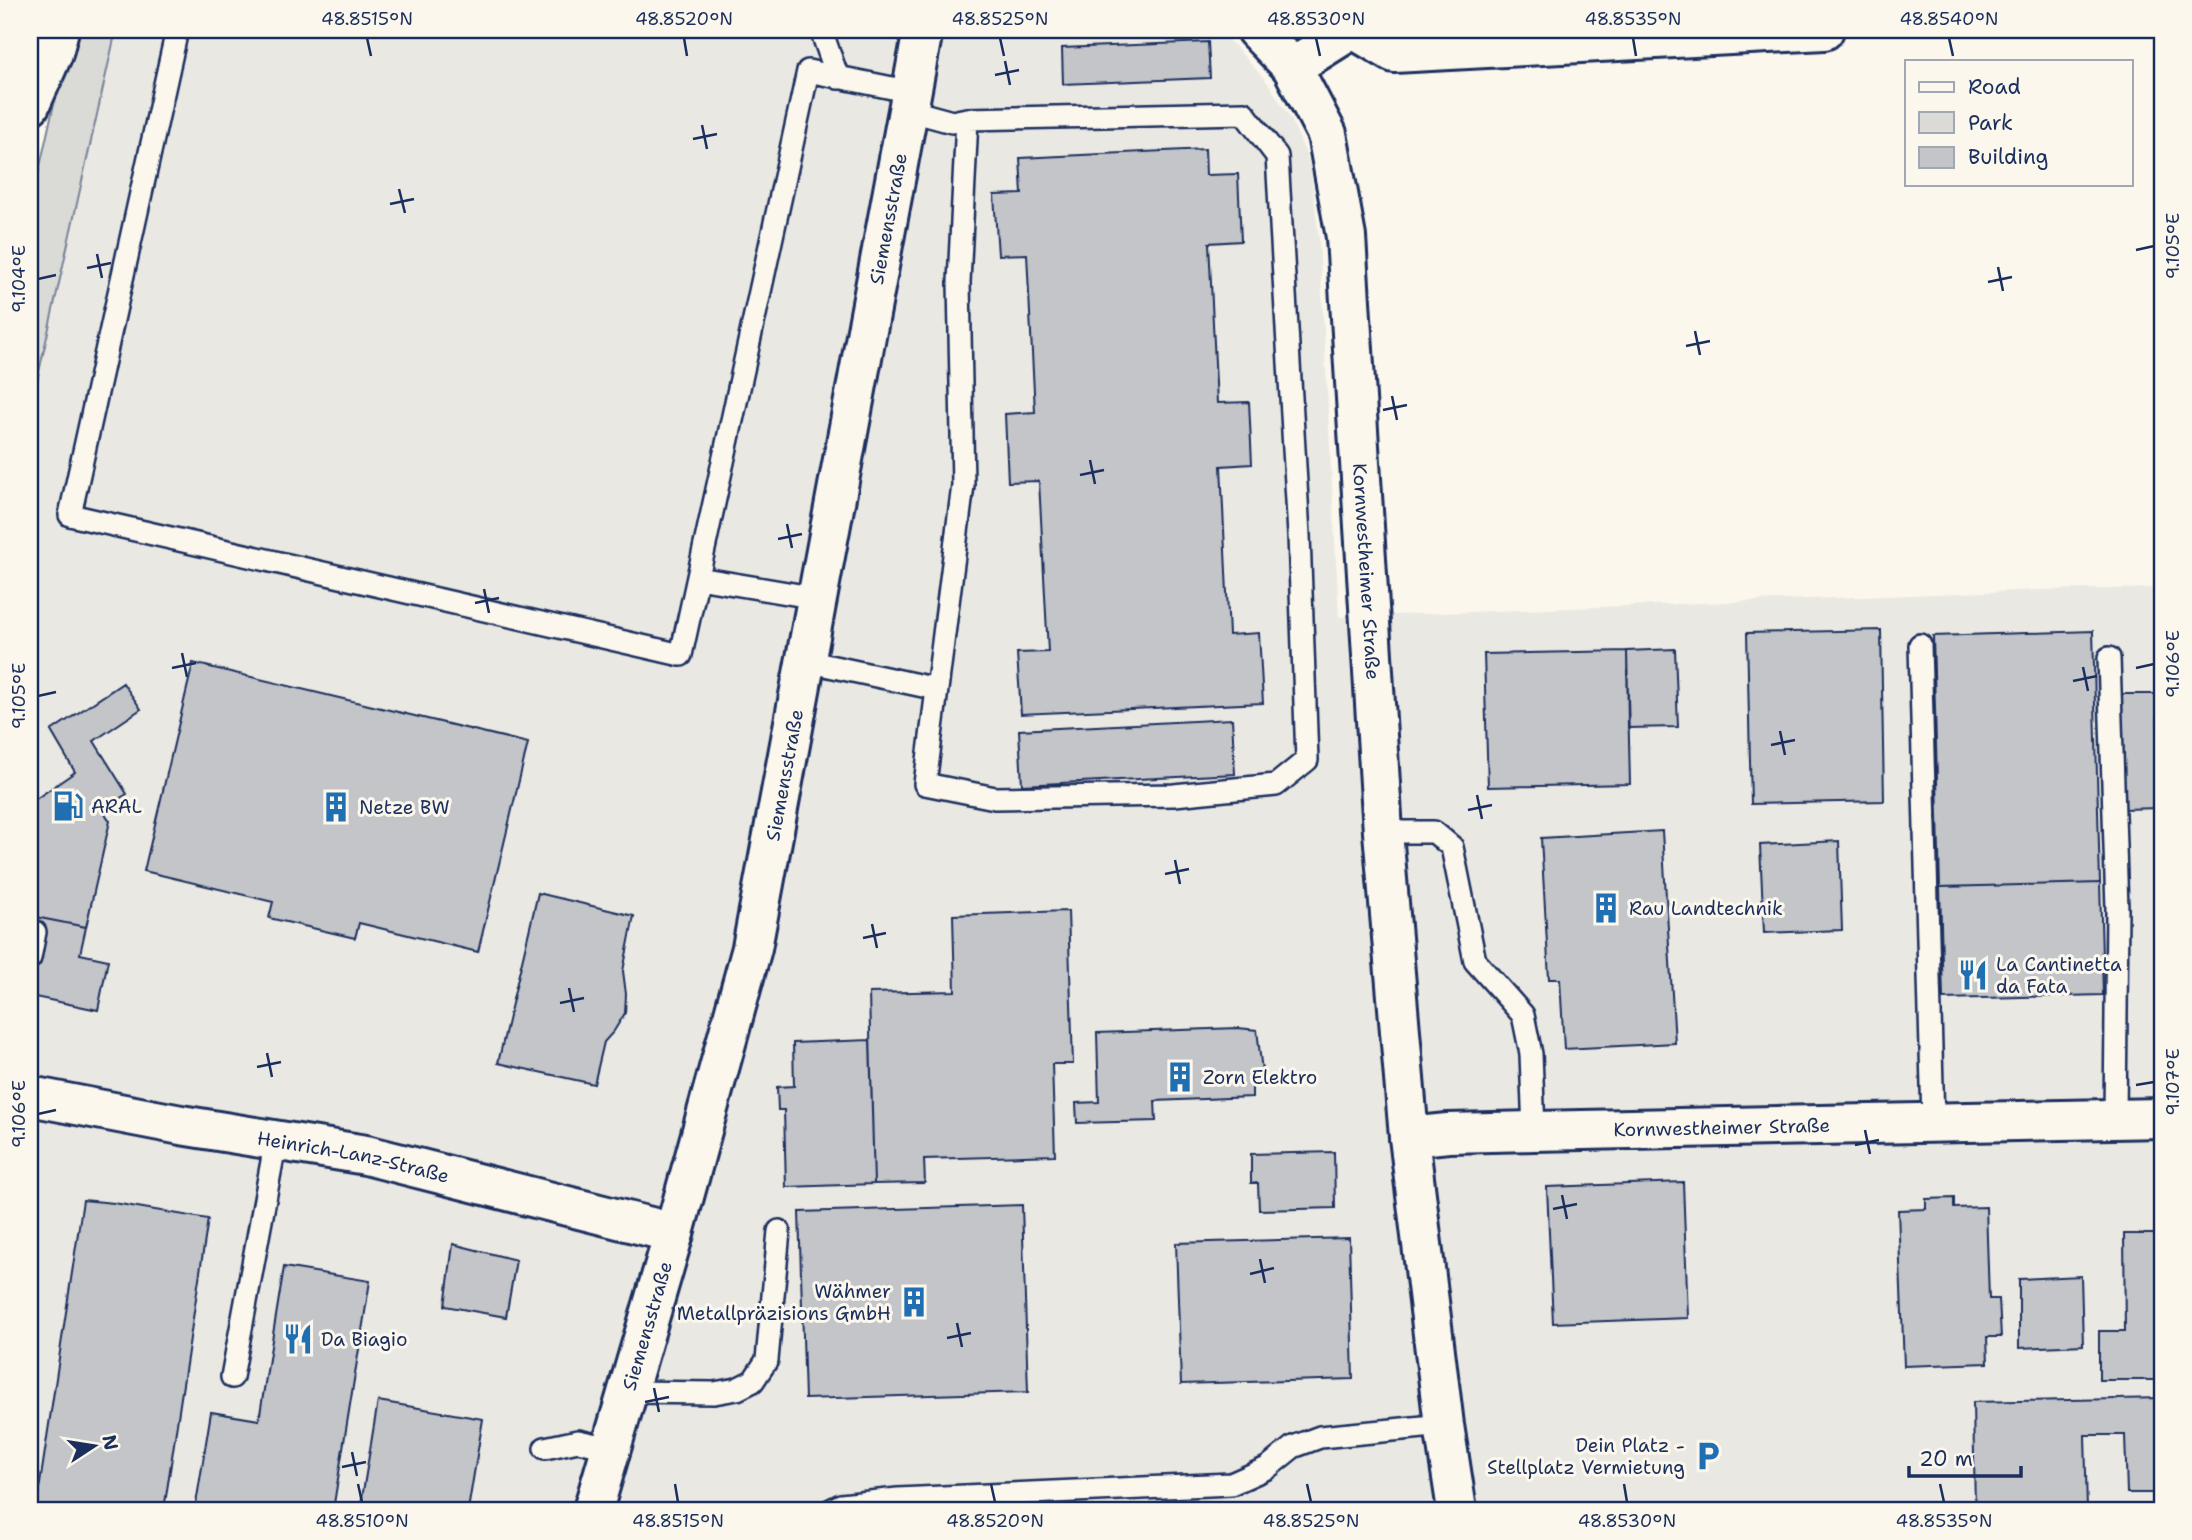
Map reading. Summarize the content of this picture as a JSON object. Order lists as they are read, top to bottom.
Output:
{
  "streets": {
    "street": ["Siemensstraße", "Kornwestheimer Straße", "Heinrich-Lanz-Straße"]
  },
  "crossings": [
    ["Siemensstraße", "Heinrich-Lanz-Straße"]
  ],
  "places": {
    "fuel station": ["ARAL"],
    "building": [
      "Netze BW",
      "Rau Landtechnik",
      "Zorn Elektro",
      "Wähmer Metallpräzisions GmbH"
    ],
    "restaurant": ["La Cantinetta da Fata", "Da Biagio"],
    "parking": ["Dein Platz - Stellplatz Vermietung"]
  },
  "legend": ["Road", "Park", "Building"],
  "scale_bar": "20 m",
  "north": "right",
  "coordinates": [
    "48.8515°N",
    "48.8520°N",
    "48.8525°N",
    "48.8530°N",
    "48.8535°N",
    "48.8540°N",
    "9.105°E",
    "9.104°E",
    "9.106°E",
    "9.107°E",
    "48.8510°N"
  ]
}
